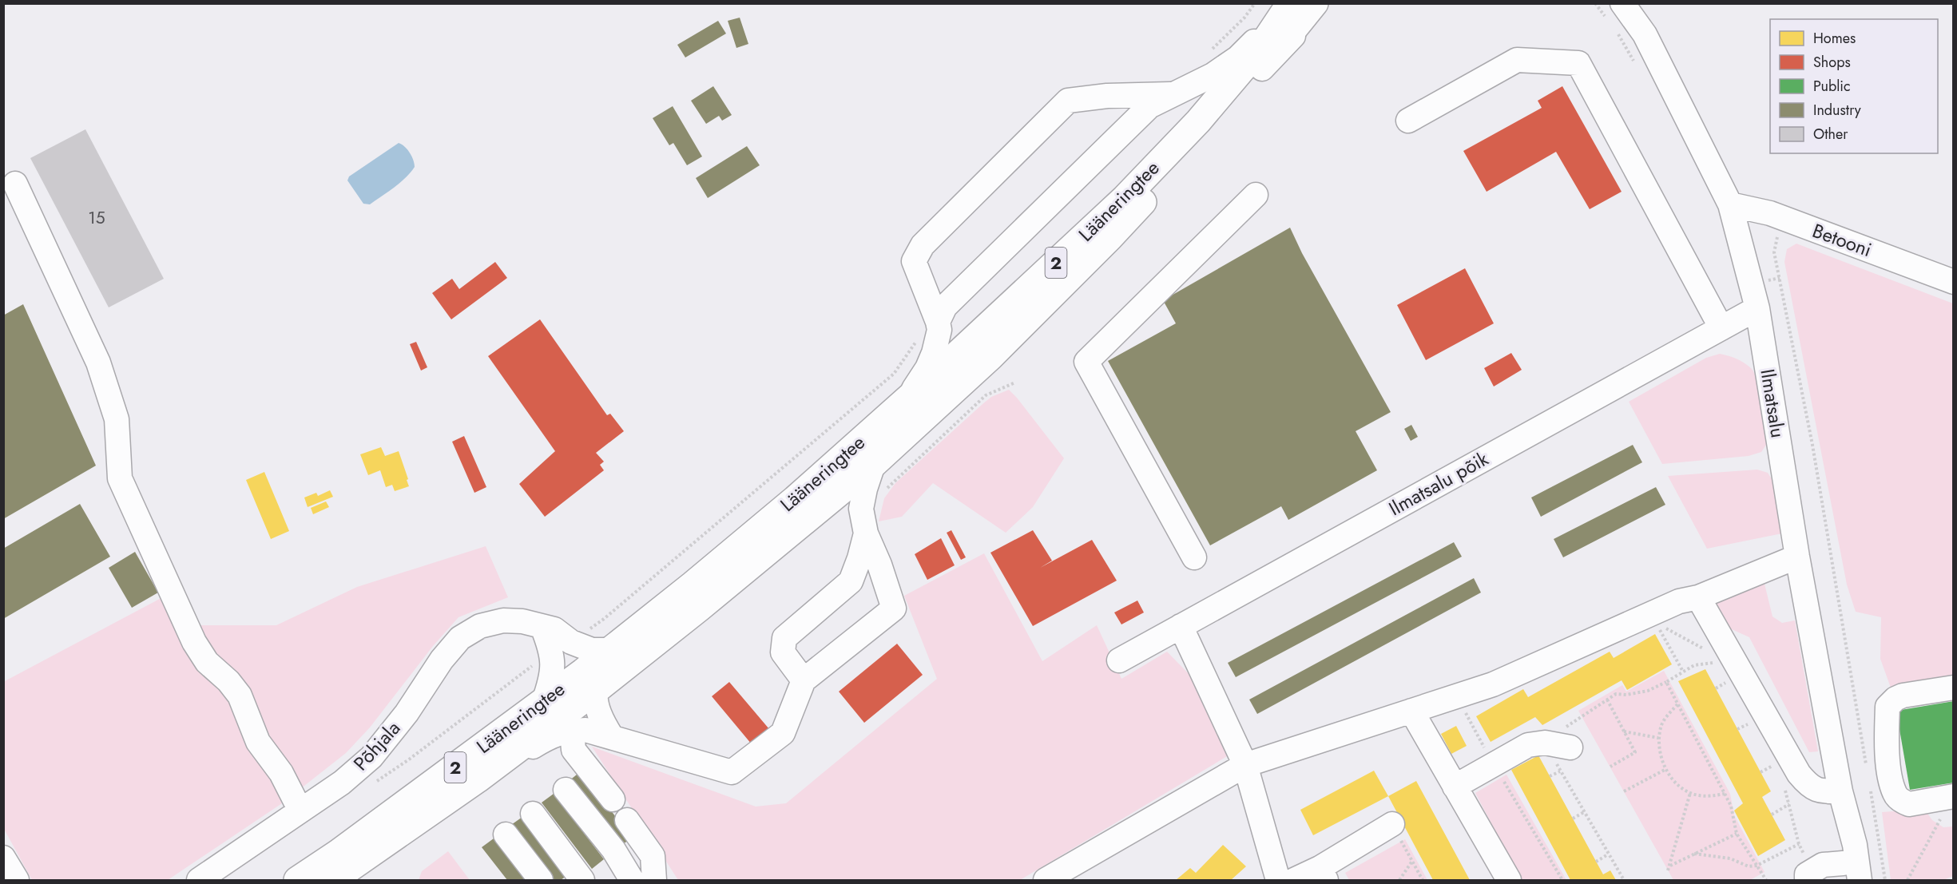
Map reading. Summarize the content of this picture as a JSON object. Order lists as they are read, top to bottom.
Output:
{
  "streets": {
    "highway": ["Lääneringtee", "2"],
    "street": [
      "Betooni",
      "Ilmatsalu",
      "Ilmatsalu põik",
      "Põhjala"
    ]
  },
  "crossings": [
    ["Lääneringtee", "Põhjala"],
    ["Betooni", "Ilmatsalu"],
    ["Ilmatsalu", "Ilmatsalu põik"]
  ],
  "house_numbers": ["15"],
  "legend": [
    "Homes",
    "Shops",
    "Public",
    "Industry",
    "Other"
  ]
}
